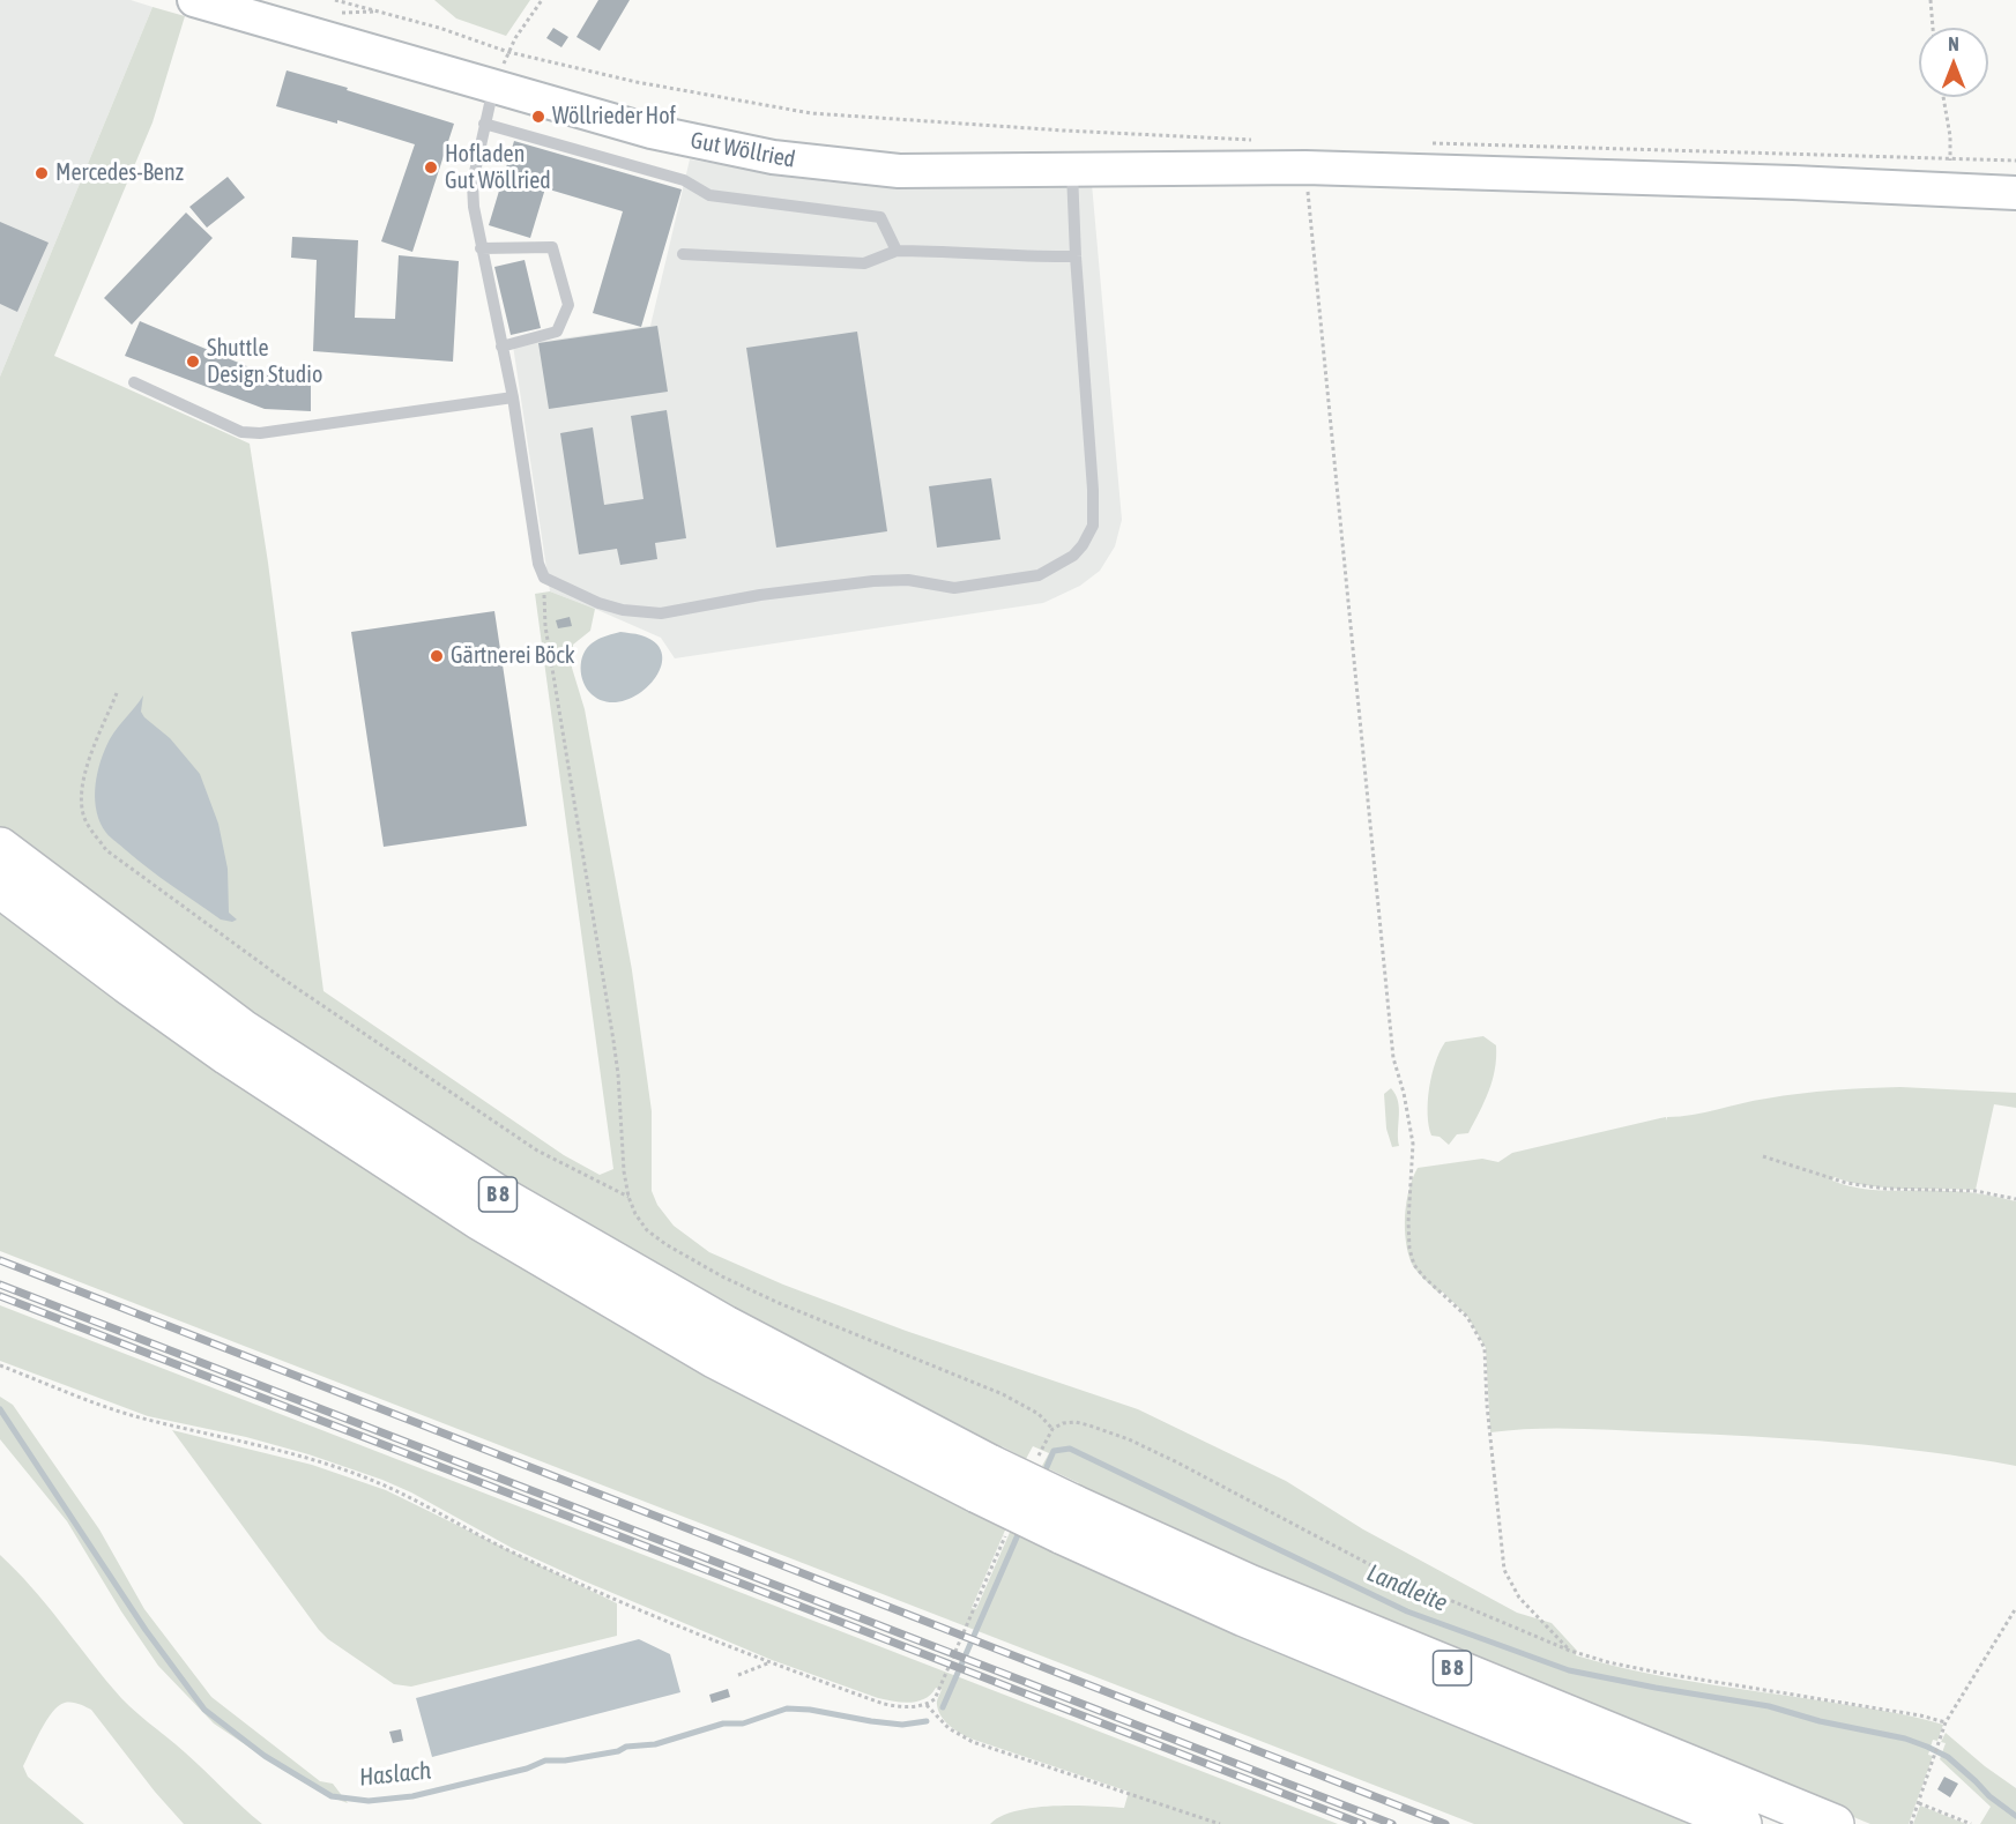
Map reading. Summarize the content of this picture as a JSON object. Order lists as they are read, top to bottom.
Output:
{
  "streets": {
    "highway": ["B 8"],
    "street": ["Gut Wöllried"]
  },
  "water": ["Landleite", "Haslach"],
  "places": [
    "Wöllrieder Hof",
    "Hofladen Gut Wöllried",
    "Mercedes-Benz",
    "Shuttle Design Studio",
    "Gärtnerei Böck"
  ],
  "north": "top"
}
